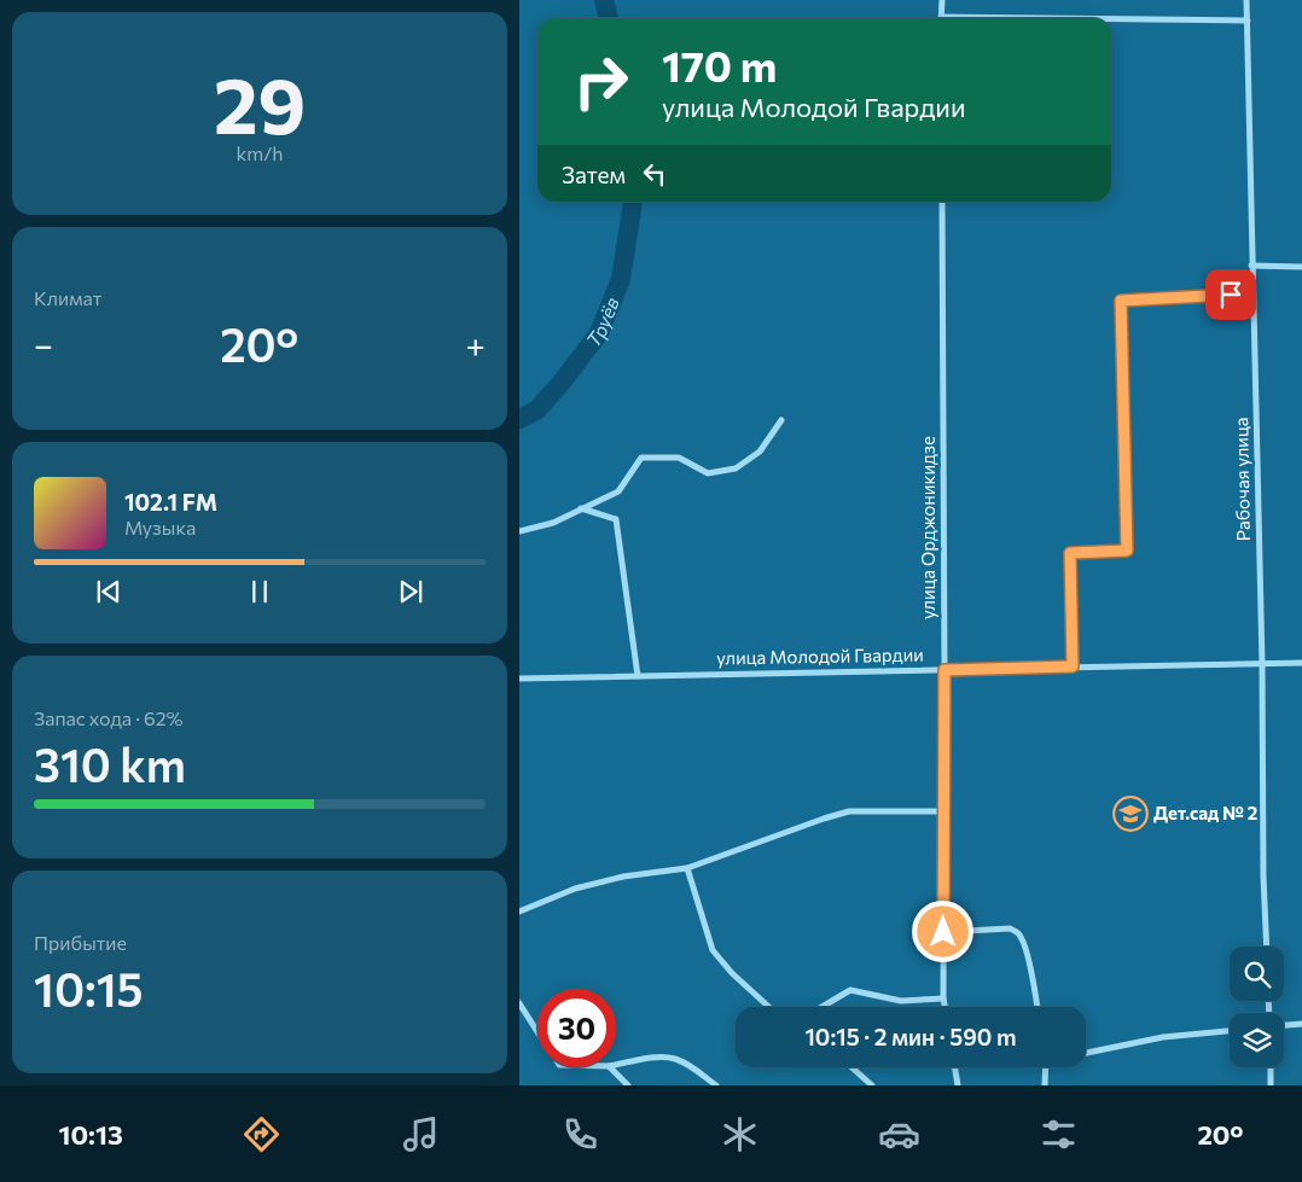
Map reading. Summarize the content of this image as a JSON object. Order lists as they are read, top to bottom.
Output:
{
  "streets": {
    "street": ["Рабочая улица", "улица Орджоникидзе", "улица Молодой Гвардии"]
  },
  "crossings": [
    ["Рабочая улица", "улица Молодой Гвардии"],
    ["улица Орджоникидзе", "улица Молодой Гвардии"]
  ],
  "water": ["Труёв"],
  "places": {
    "school or university": ["Дет.сад № 2"]
  },
  "page": {
    "tile": [
      ["29", "km/h"],
      "Климат",
      ["Запас хода · 62%", "310 km"],
      ["Прибытие", "10:15"]
    ],
    "turn": ["170 m", "улица Молодой Гвардии"],
    "then": "Затем",
    "heat": ["−", "20°", "+"],
    "song": ["102.1 FM", "Музыка"],
    "limit": "30",
    "trip": "10:15 · 2 мин · 590 m",
    "tabs": ["10:13", "20°"]
  }
}
